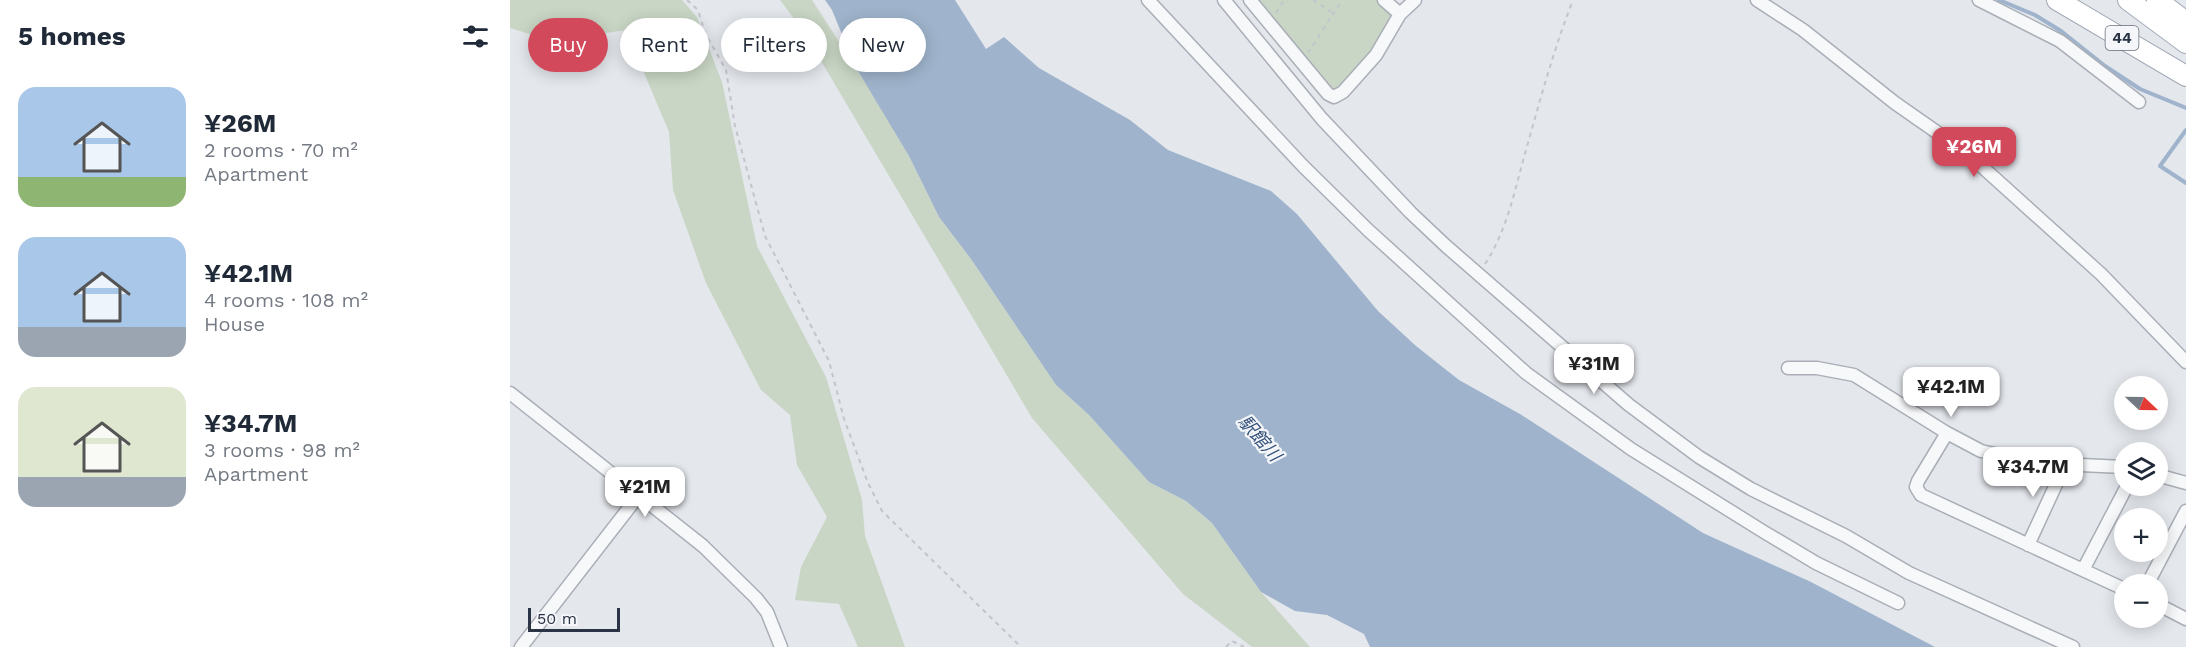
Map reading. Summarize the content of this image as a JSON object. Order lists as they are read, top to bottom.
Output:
{
  "streets": {
    "main road": ["44"]
  },
  "water": ["駅館川"],
  "scale_bar": "50 m",
  "north": "right",
  "page": {
    "heading": "5 homes",
    "chip": [
      "Buy",
      "Rent",
      "Filters",
      "New"
    ],
    "list": [
      {
        "name": "¥26M",
        "note": "2 rooms · 70 m² · Apartment"
      },
      {
        "name": "¥42.1M",
        "note": "4 rooms · 108 m² · House"
      },
      {
        "name": "¥34.7M",
        "note": "3 rooms · 98 m² · Apartment"
      }
    ],
    "price": [
      "¥26M",
      "¥31M",
      "¥42.1M",
      "¥34.7M",
      "¥21M"
    ],
    "map_buttons": ["+", "−"],
    "scale": "50 m"
  }
}
